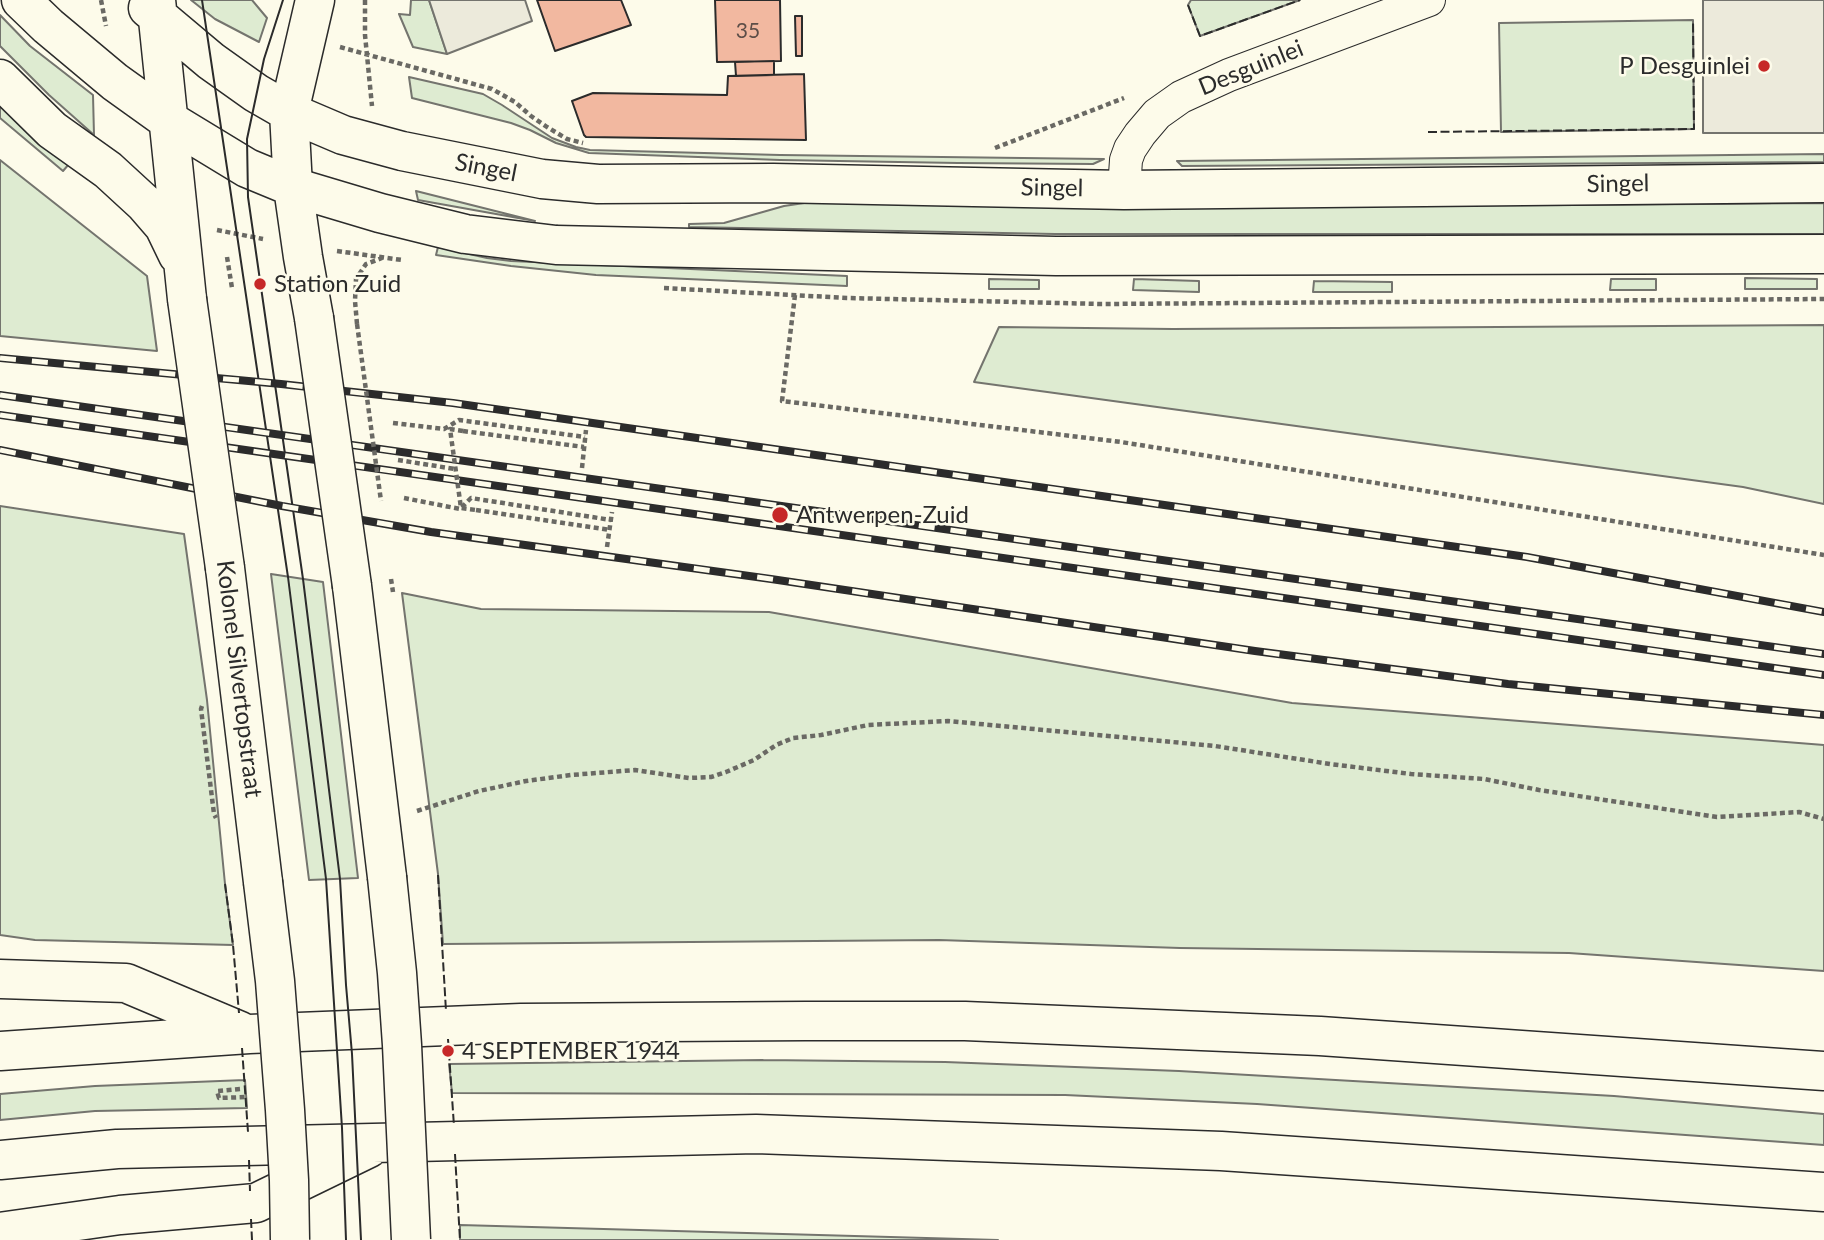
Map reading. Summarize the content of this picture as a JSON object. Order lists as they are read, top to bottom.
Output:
{
  "streets": {
    "main road": ["Singel", "Kolonel Silvertopstraat"],
    "street": ["Desguinlei"]
  },
  "crossings": [
    ["Desguinlei", "Singel"],
    ["Singel", "Kolonel Silvertopstraat"]
  ],
  "places": [
    "P Desguinlei",
    "Station Zuid",
    "Antwerpen-Zuid",
    "4 SEPTEMBER 1944"
  ],
  "house_numbers": ["35"]
}
